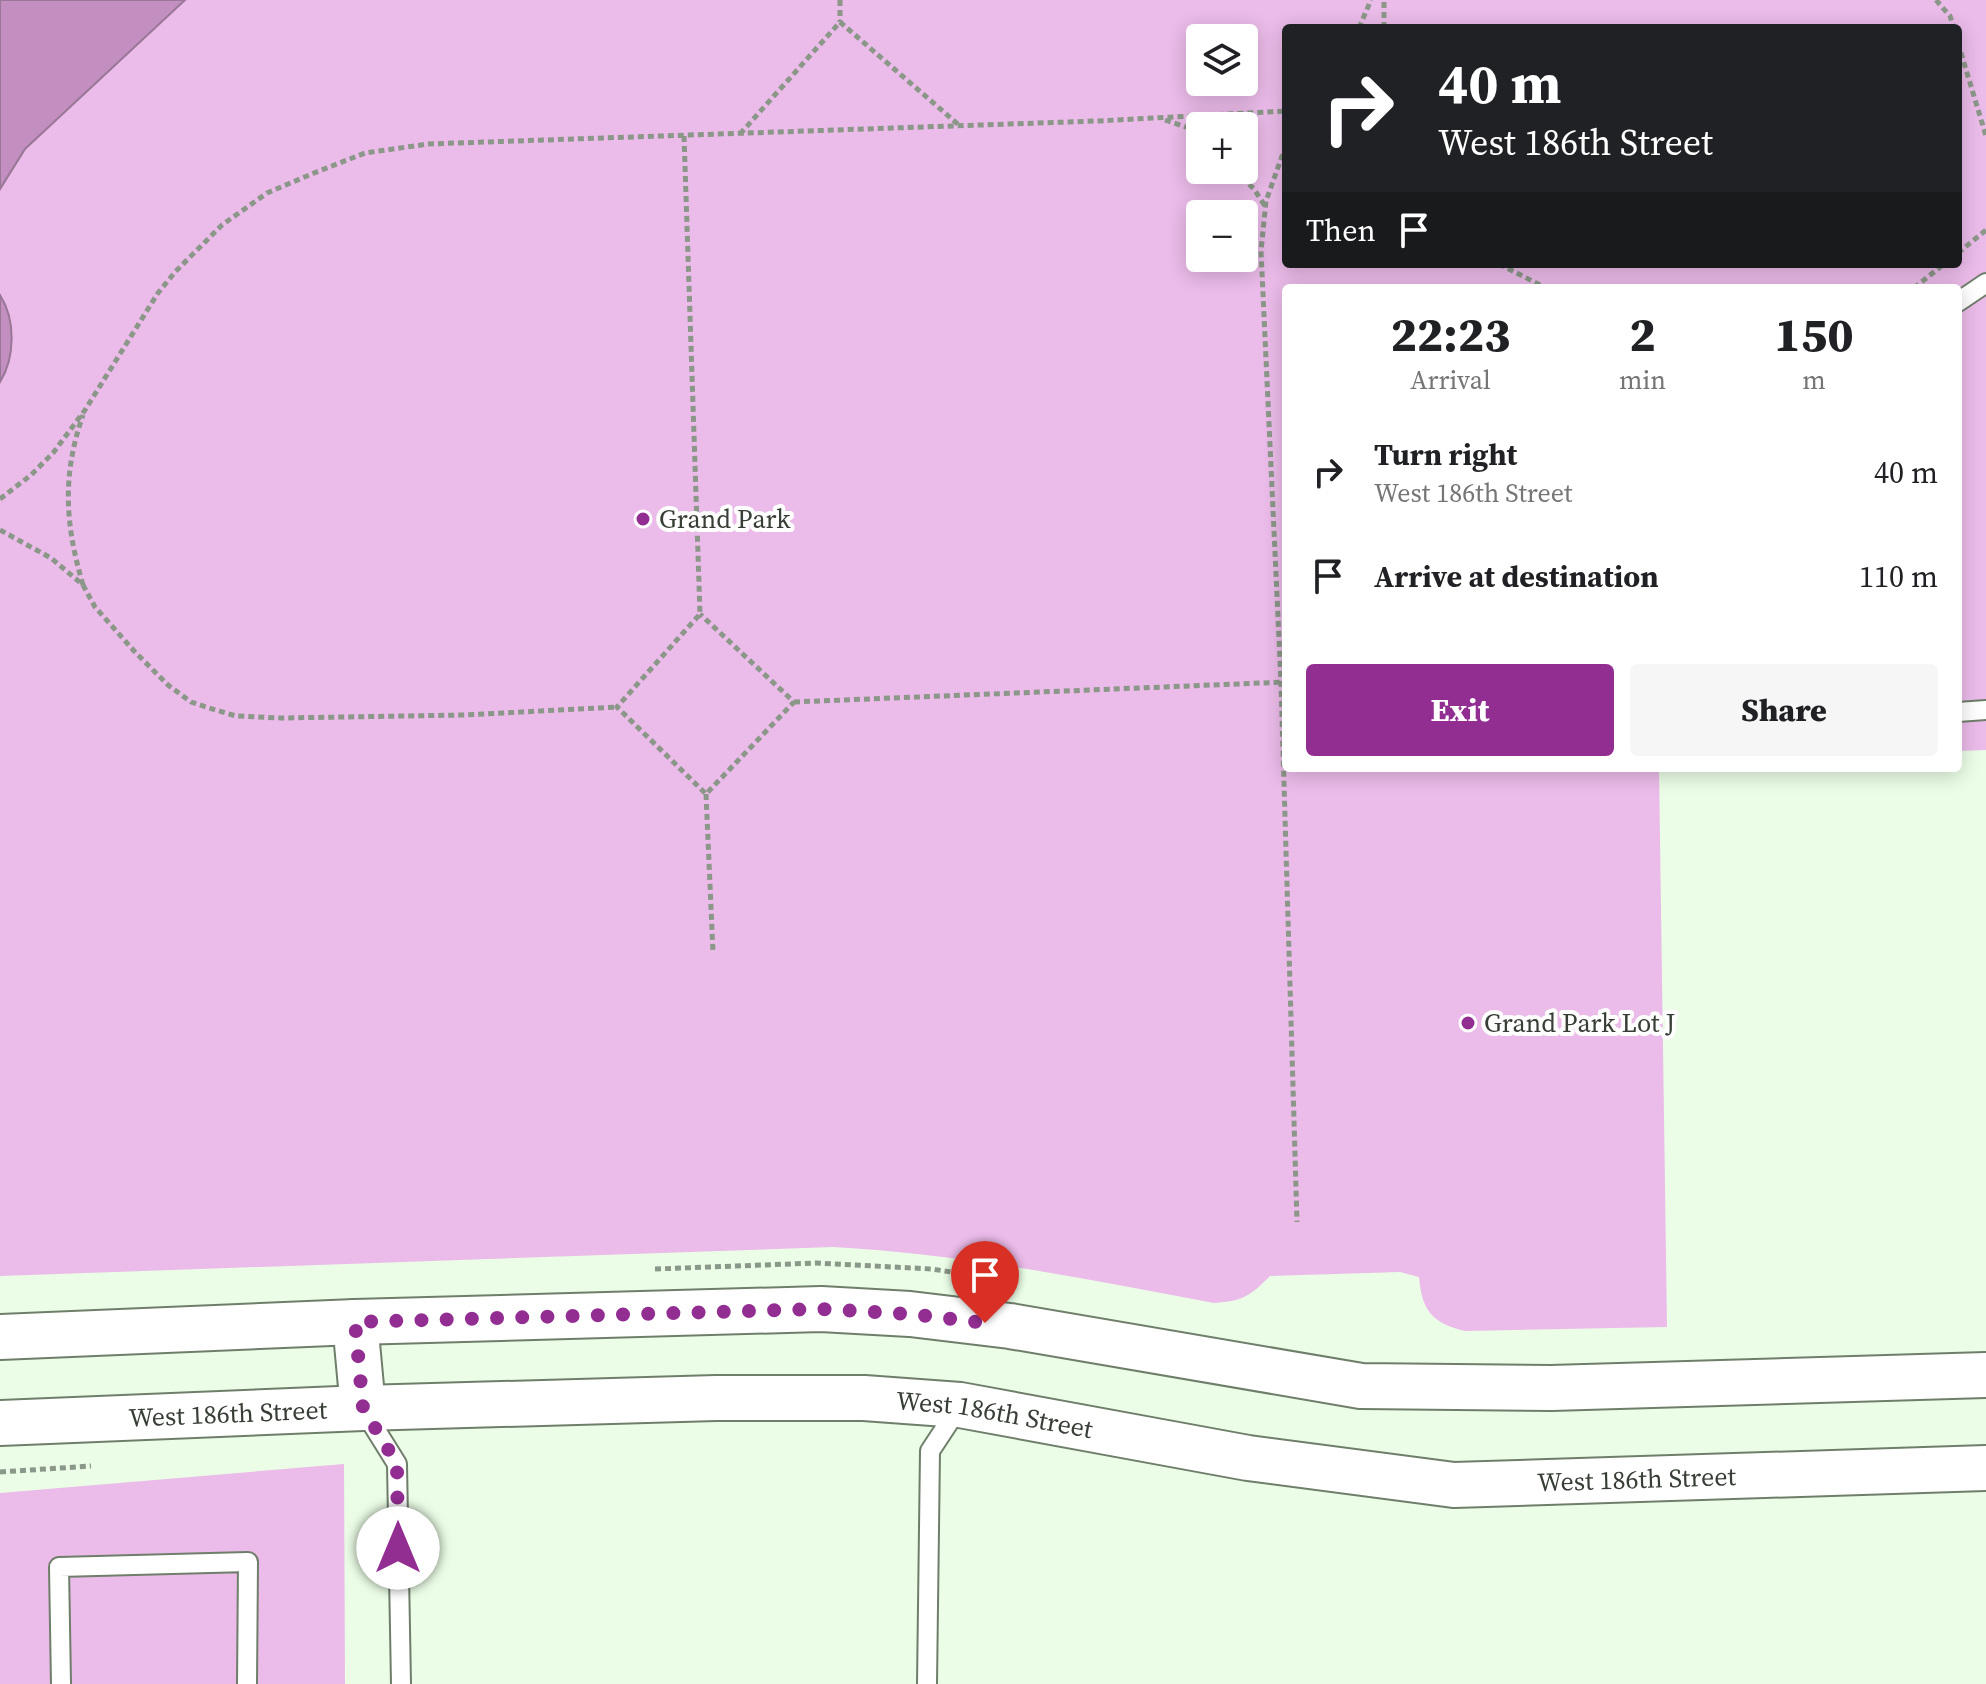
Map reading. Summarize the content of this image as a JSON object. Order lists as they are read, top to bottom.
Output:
{
  "streets": {
    "street": ["West 186th Street"]
  },
  "places": ["Grand Park", "Grand Park Lot J"],
  "page": {
    "map_buttons": ["+", "−"],
    "turn": ["40 m", "West 186th Street"],
    "then": "Then",
    "eta": [
      "22:23",
      "Arrival",
      "2",
      "min",
      "150",
      "m"
    ],
    "list": [
      {
        "name": "Turn right",
        "note": "West 186th Street",
        "value": "40 m"
      },
      {
        "name": "Arrive at destination",
        "value": "110 m"
      }
    ],
    "buttons": ["Exit", "Share"]
  }
}
